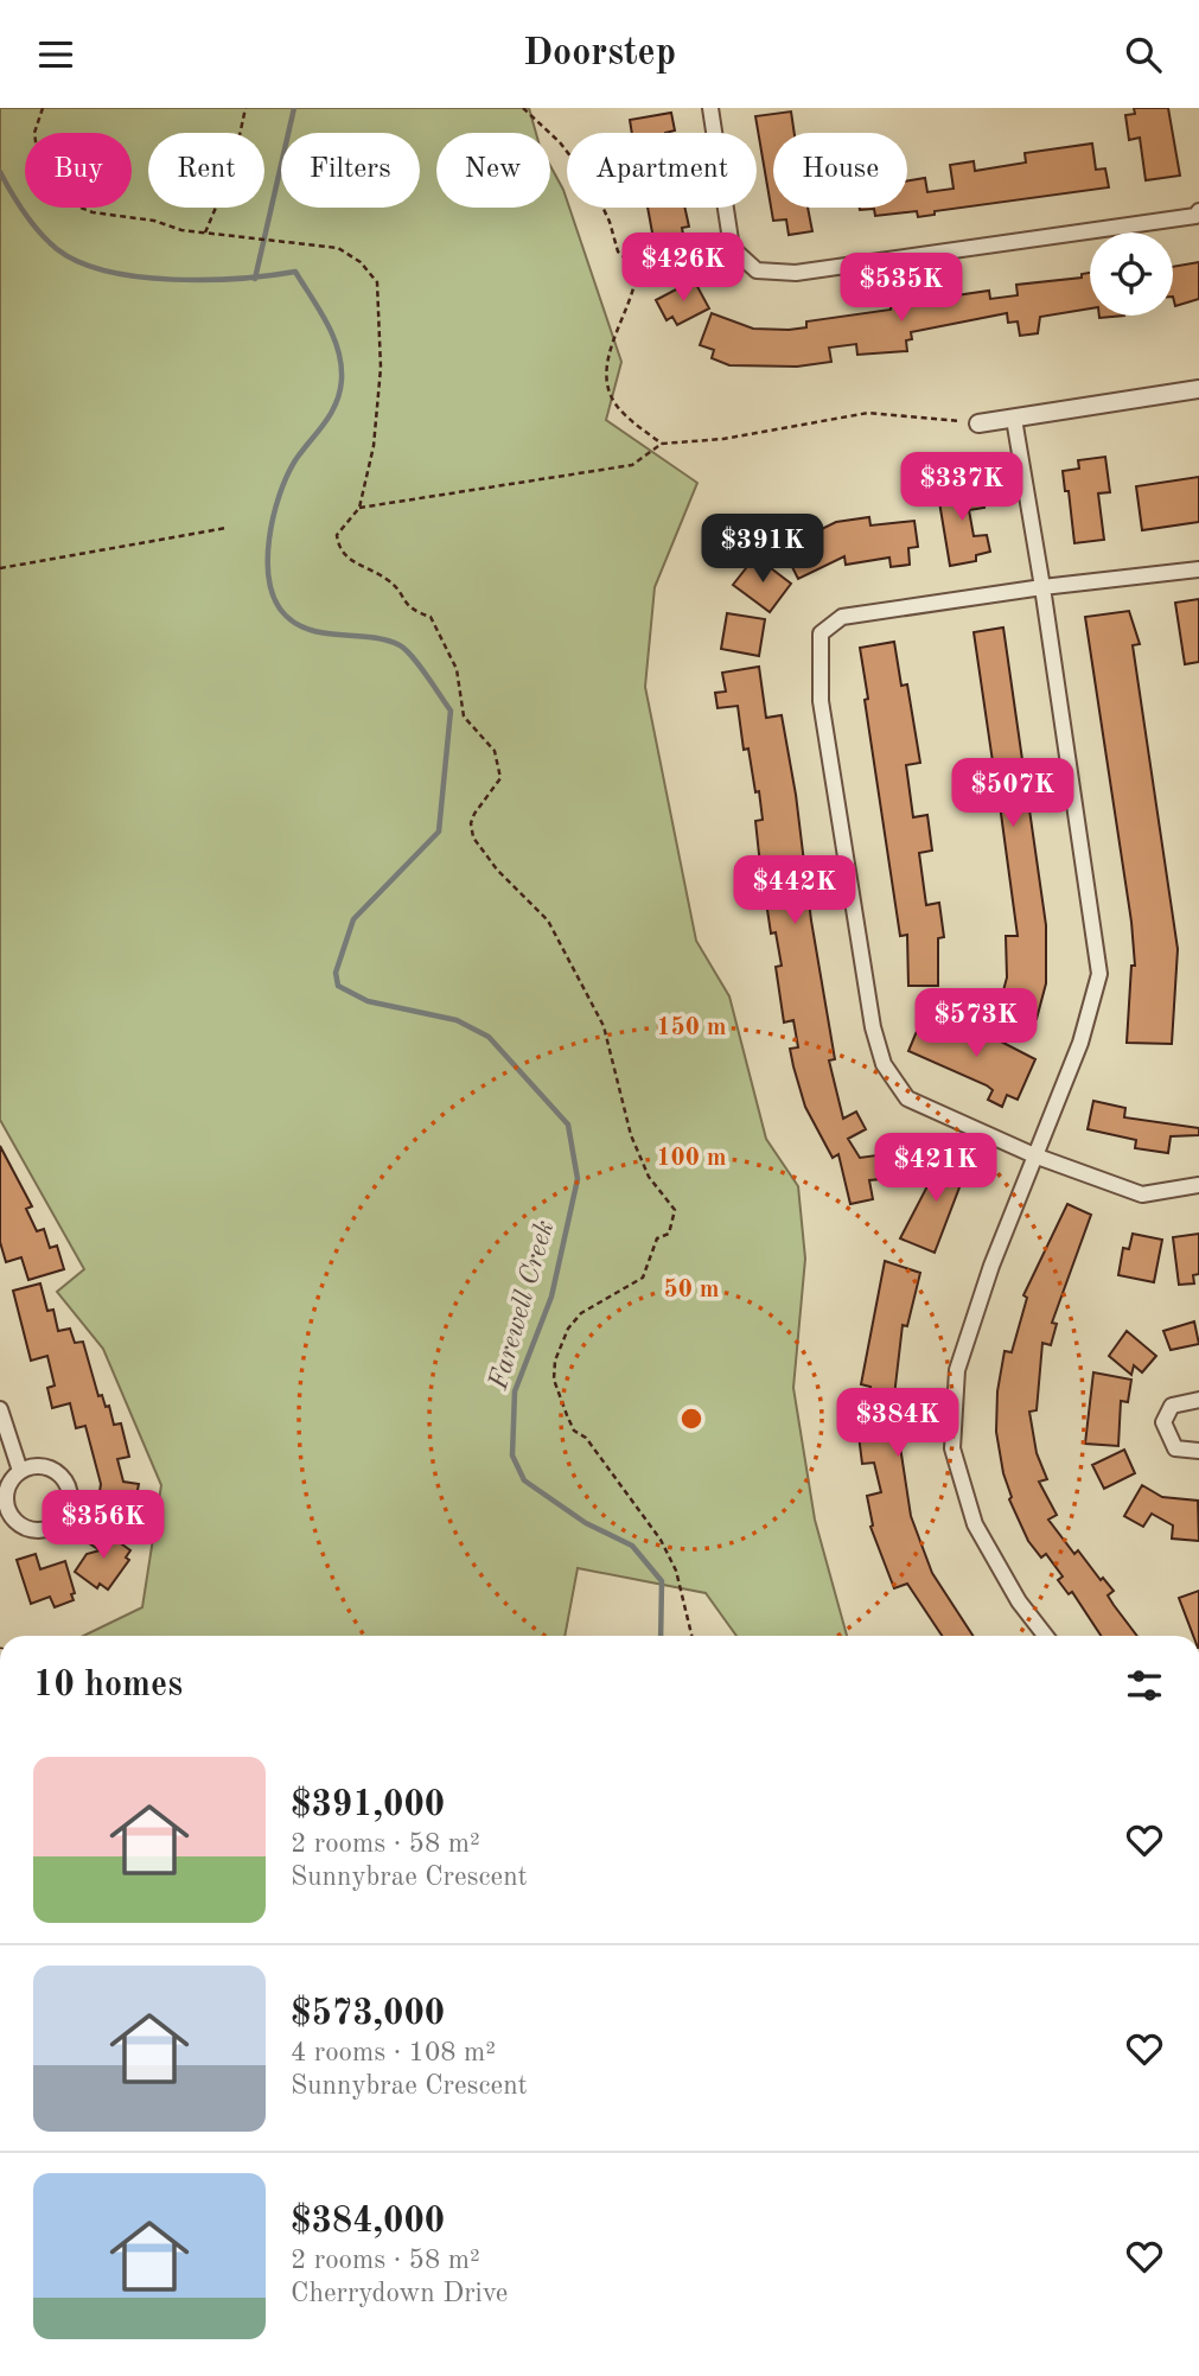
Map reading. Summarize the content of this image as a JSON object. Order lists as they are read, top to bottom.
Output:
{
  "water": ["Farewell Creek"],
  "page": {
    "header": "Doorstep",
    "chip": [
      "Buy",
      "Rent",
      "Filters",
      "New",
      "Apartment",
      "House"
    ],
    "price": [
      "$426K",
      "$535K",
      "$337K",
      "$391K",
      "$507K",
      "$442K",
      "$573K",
      "$421K",
      "$384K",
      "$356K"
    ],
    "heading": "10 homes",
    "list": [
      {
        "name": "$391,000",
        "note": "2 rooms · 58 m² · Sunnybrae Crescent"
      },
      {
        "name": "$573,000",
        "note": "4 rooms · 108 m² · Sunnybrae Crescent"
      },
      {
        "name": "$384,000",
        "note": "2 rooms · 58 m² · Cherrydown Drive"
      }
    ]
  },
  "rings": ["150 m", "100 m", "50 m"]
}
